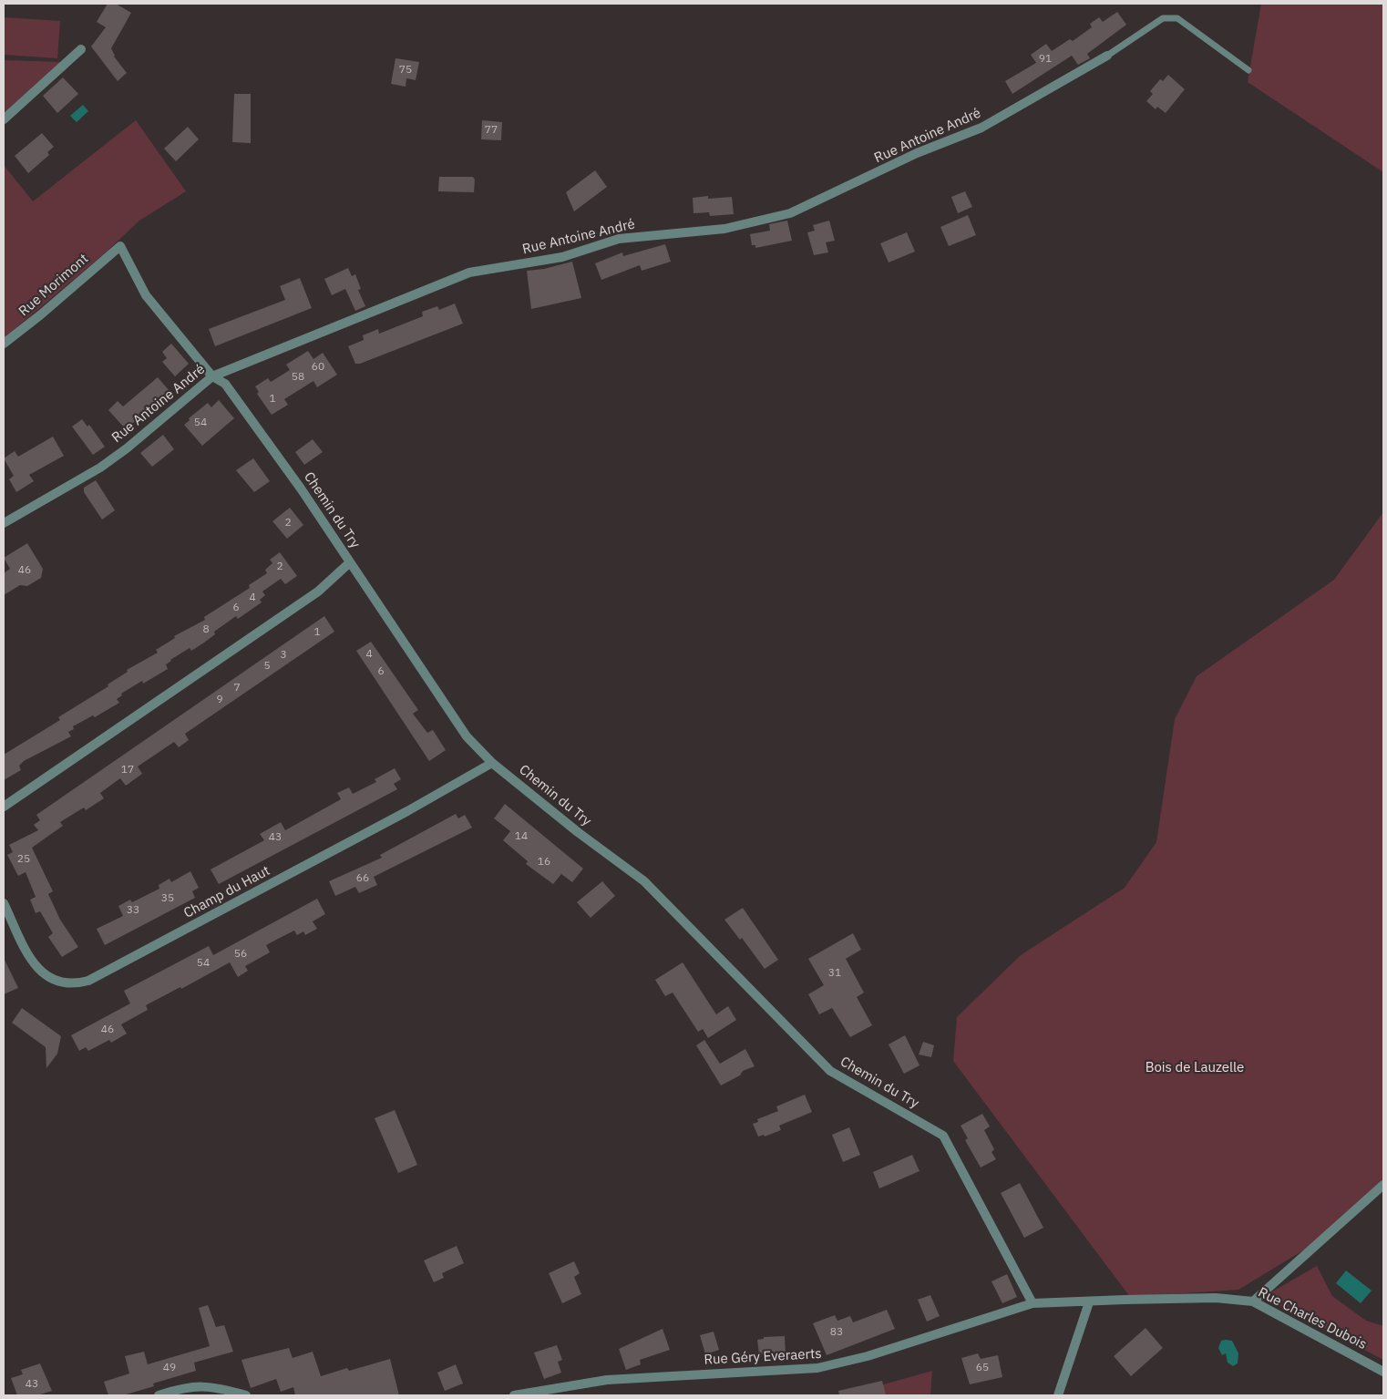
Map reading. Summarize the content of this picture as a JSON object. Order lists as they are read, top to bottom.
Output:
{
  "streets": {
    "street": [
      "Rue Antoine André",
      "Rue Morimont",
      "Chemin du Try",
      "Champ du Haut",
      "Rue Charles Dubois",
      "Rue Géry Everaerts"
    ]
  },
  "crossings": [
    ["Rue Antoine André", "Chemin du Try"],
    ["Rue Morimont", "Chemin du Try"],
    ["Chemin du Try", "Champ du Haut"],
    ["Chemin du Try", "Rue Charles Dubois"],
    ["Chemin du Try", "Rue Géry Everaerts"],
    ["Rue Charles Dubois", "Rue Géry Everaerts"]
  ],
  "parks": ["Bois de Lauzelle"],
  "house_numbers": [
    "91",
    "75",
    "77",
    "60",
    "58",
    "1",
    "54",
    "2",
    "2",
    "46",
    "4",
    "6",
    "8",
    "1",
    "4",
    "3",
    "5",
    "6",
    "7",
    "9",
    "17",
    "14",
    "43",
    "25",
    "16",
    "66",
    "35",
    "33",
    "56",
    "54",
    "31",
    "46",
    "83",
    "49",
    "65",
    "43"
  ]
}
